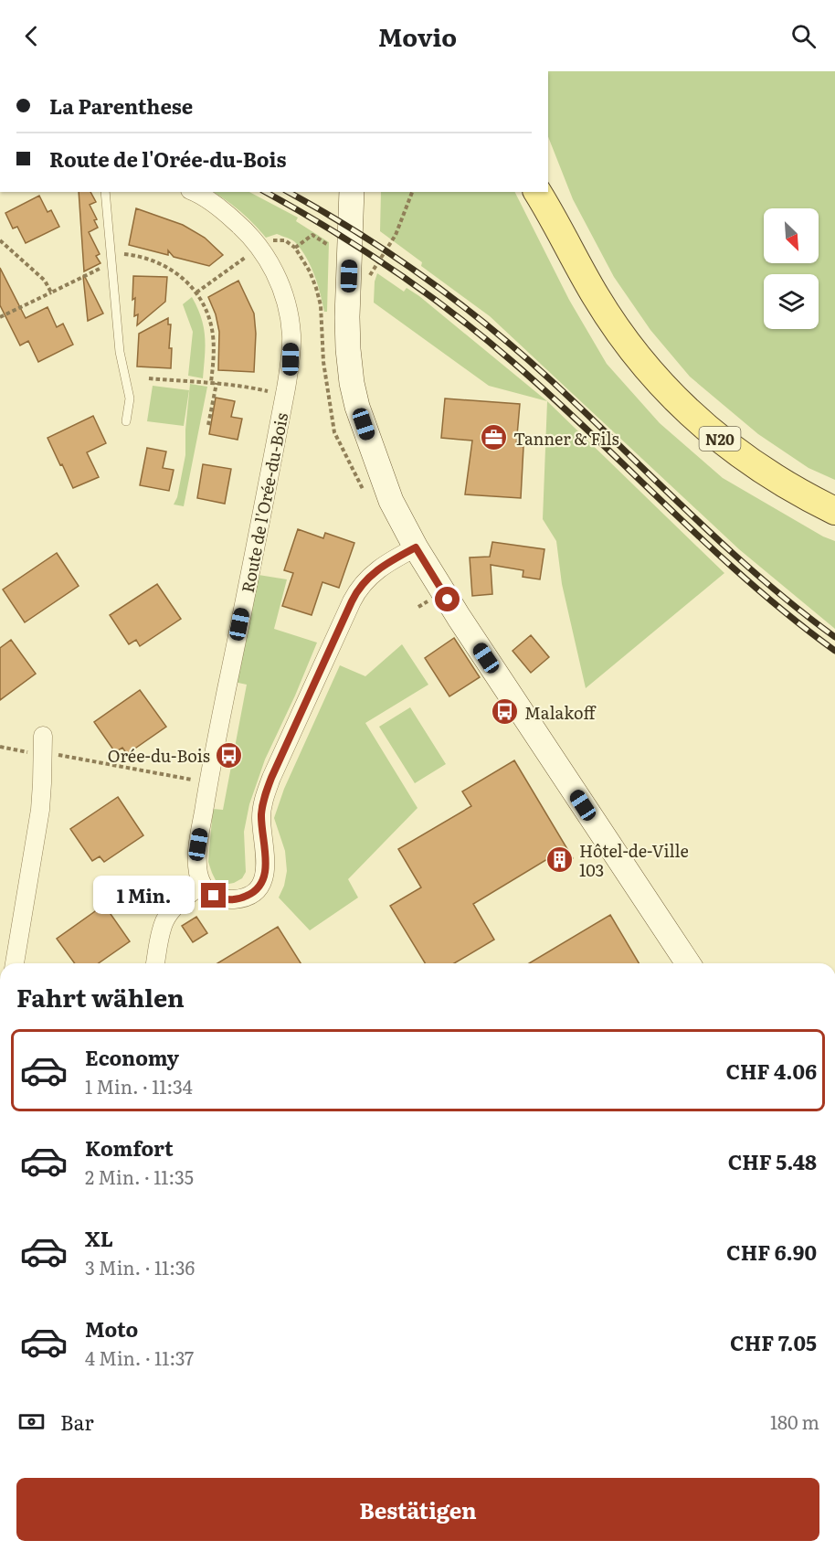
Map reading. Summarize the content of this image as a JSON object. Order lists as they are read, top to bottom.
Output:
{
  "streets": {
    "main road": ["N20"],
    "street": ["Route de l'Orée-du-Bois"]
  },
  "places": {
    "office": ["Tanner & Fils"],
    "bus stop": ["Malakoff", "Orée-du-Bois"],
    "building": ["Hôtel-de-Ville 103"]
  },
  "north": "bottom right",
  "page": {
    "header": "Movio",
    "banner": ["La Parenthese", "Route de l'Orée-du-Bois"],
    "bubble": "1 Min.",
    "heading": "Fahrt wählen",
    "list": [
      {
        "name": "Economy",
        "note": "1 Min. · 11:34",
        "value": "CHF 4.06"
      },
      {
        "name": "Komfort",
        "note": "2 Min. · 11:35",
        "value": "CHF 5.48"
      },
      {
        "name": "XL",
        "note": "3 Min. · 11:36",
        "value": "CHF 6.90"
      },
      {
        "name": "Moto",
        "note": "4 Min. · 11:37",
        "value": "CHF 7.05"
      }
    ],
    "pay": ["Bar", "180 m"],
    "buttons": "Bestätigen"
  }
}
